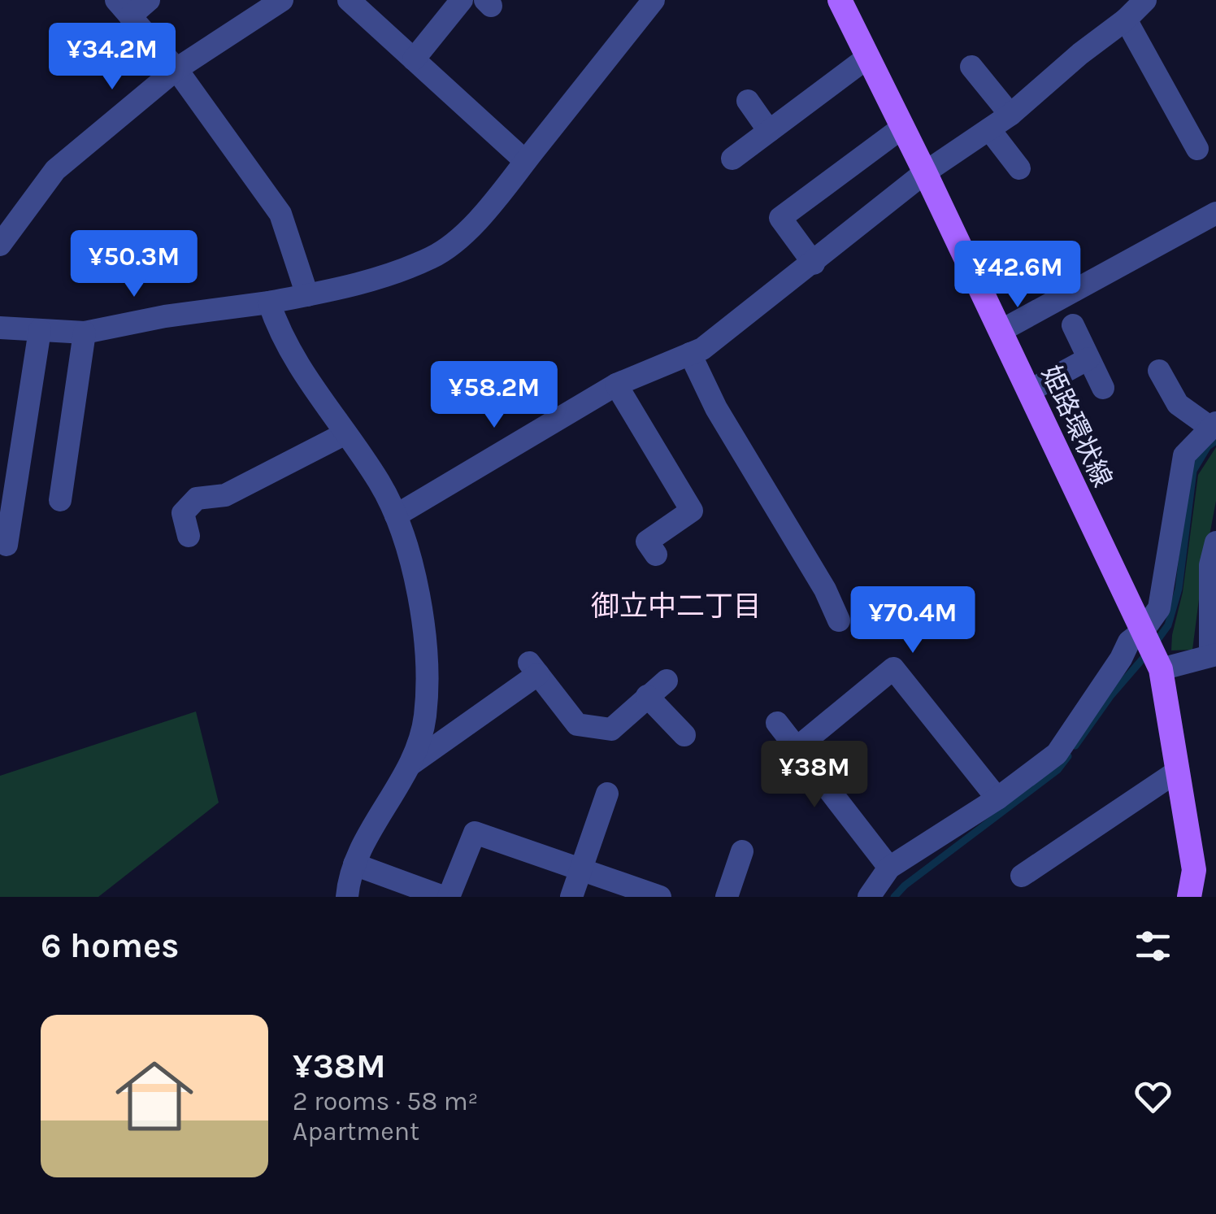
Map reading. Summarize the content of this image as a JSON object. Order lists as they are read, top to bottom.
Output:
{
  "streets": {
    "main road": ["姫路環状線"]
  },
  "districts": ["御立中二丁目"],
  "page": {
    "price": [
      "¥34.2M",
      "¥50.3M",
      "¥42.6M",
      "¥58.2M",
      "¥70.4M",
      "¥38M"
    ],
    "heading": "6 homes",
    "list": [
      {
        "name": "¥38M",
        "note": "2 rooms · 58 m² · Apartment"
      }
    ]
  }
}
